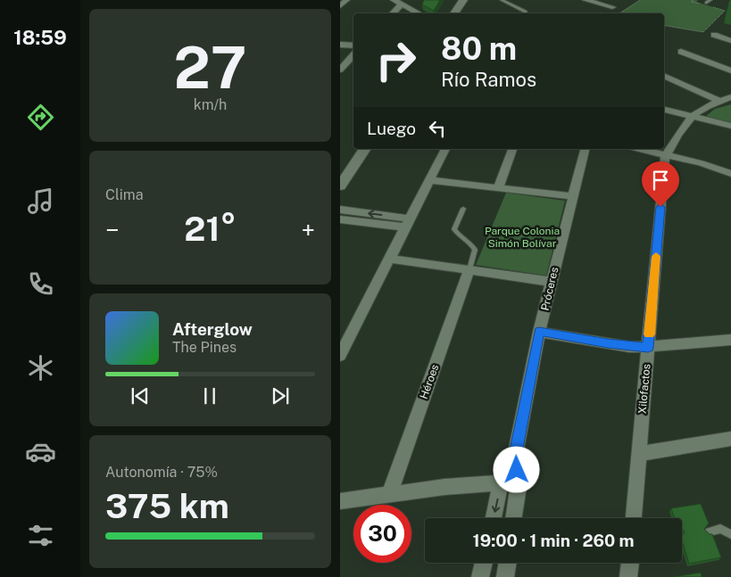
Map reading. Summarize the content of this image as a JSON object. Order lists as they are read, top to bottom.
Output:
{
  "streets": {
    "street": ["Próceres", "Héroes", "Xilofactos"]
  },
  "parks": ["Parque Colonia Simón Bolívar"],
  "page": {
    "tabs": "18:59",
    "tile": [
      ["27", "km/h"],
      "Clima",
      ["Autonomía · 75%", "375 km"]
    ],
    "turn": ["80 m", "Río Ramos"],
    "then": "Luego",
    "heat": ["−", "21°", "+"],
    "song": ["Afterglow", "The Pines"],
    "limit": "30",
    "trip": "19:00 · 1 min · 260 m"
  }
}
